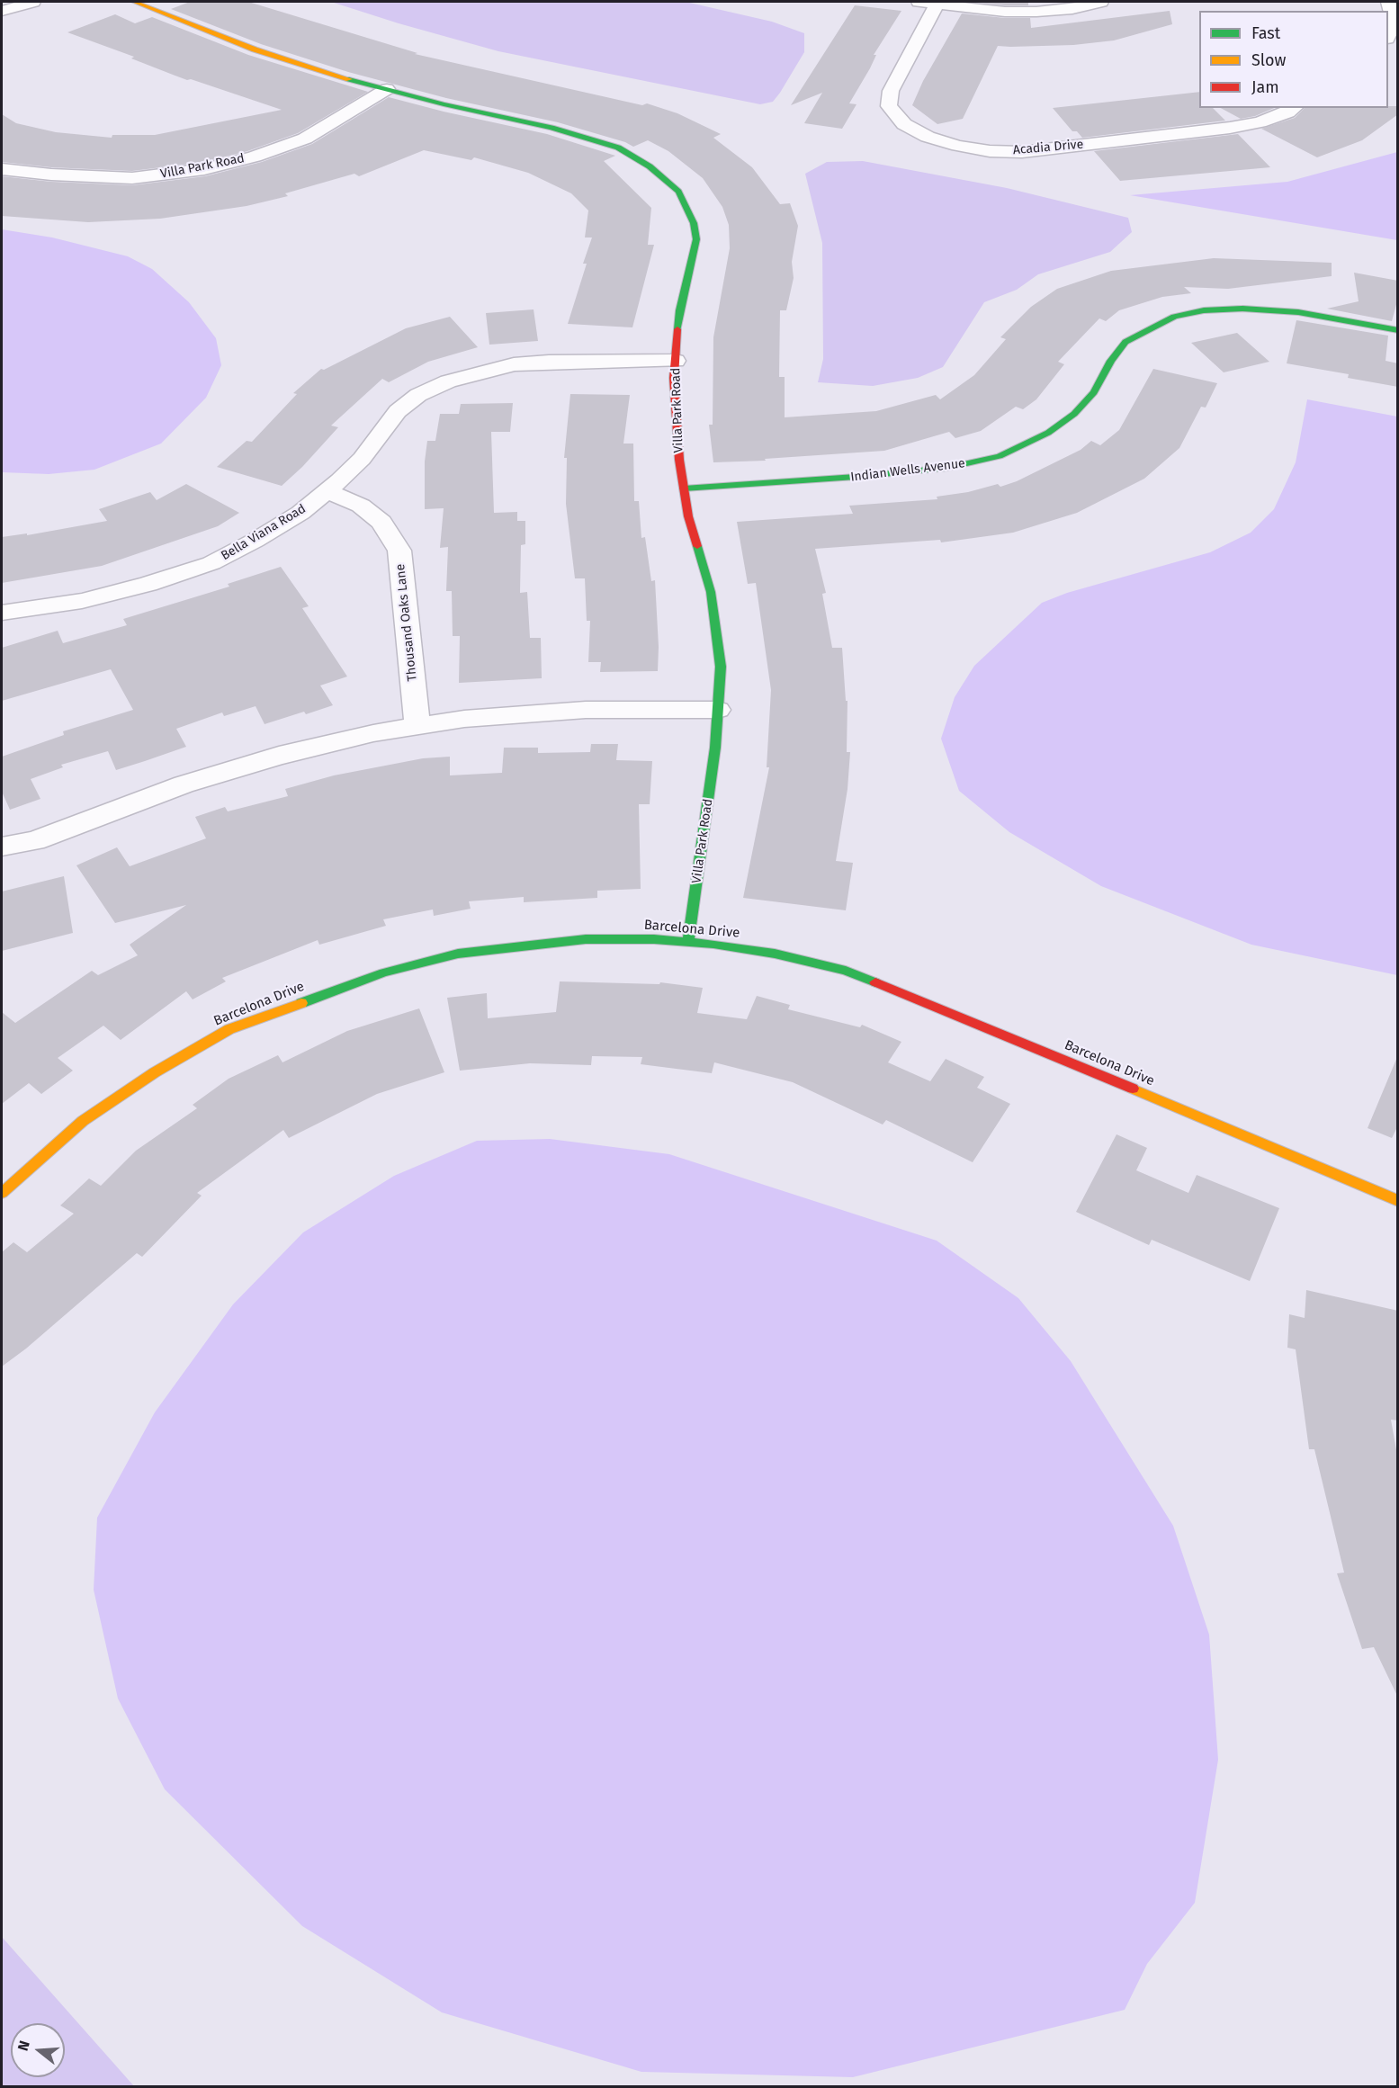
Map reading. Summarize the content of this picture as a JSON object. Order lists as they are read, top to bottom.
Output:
{
  "streets": {
    "street": [
      "Acadia Drive",
      "Villa Park Road",
      "Indian Wells Avenue",
      "Bella Viana Road",
      "Thousand Oaks Lane",
      "Barcelona Drive"
    ]
  },
  "crossings": [
    ["Villa Park Road", "Indian Wells Avenue"],
    ["Villa Park Road", "Bella Viana Road"],
    ["Villa Park Road", "Barcelona Drive"],
    ["Bella Viana Road", "Thousand Oaks Lane"]
  ],
  "legend": ["Fast", "Slow", "Jam"],
  "north": "left"
}
